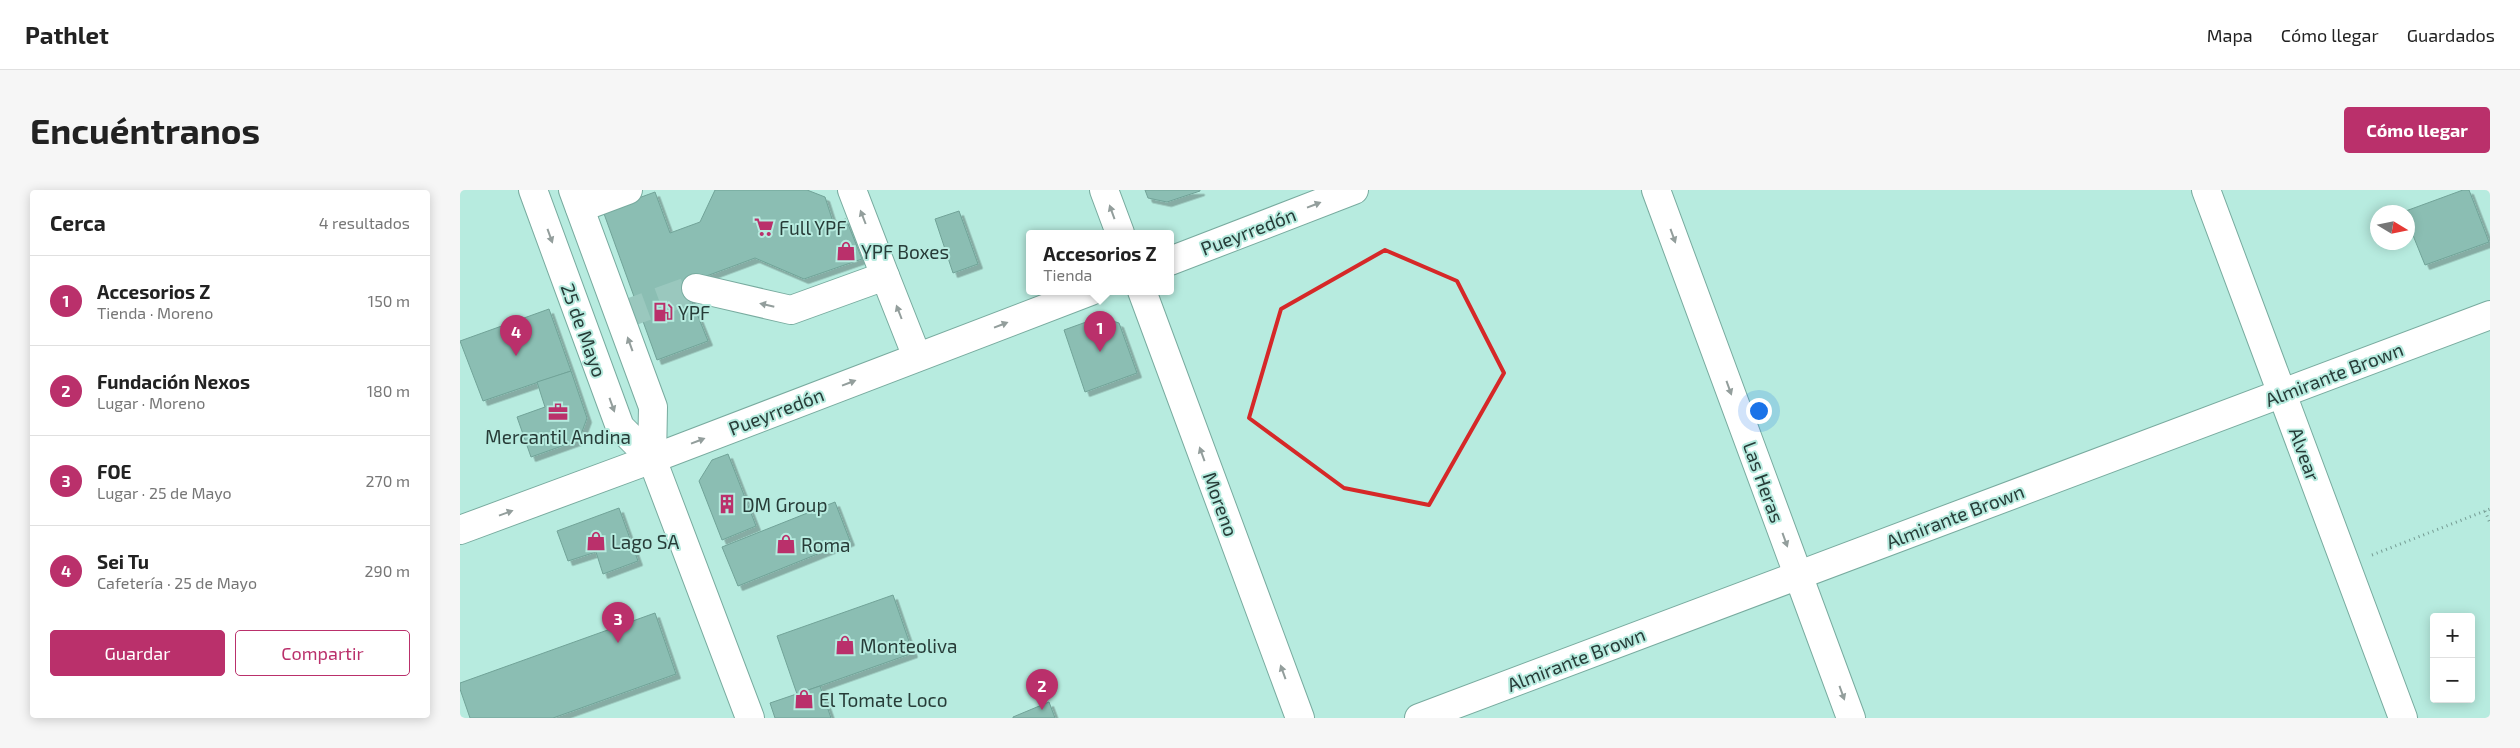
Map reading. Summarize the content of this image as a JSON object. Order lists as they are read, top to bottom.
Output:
{
  "streets": {
    "street": [
      "Pueyrredón",
      "25 de Mayo",
      "Almirante Brown",
      "Alvear",
      "Las Heras",
      "Moreno"
    ]
  },
  "crossings": [
    ["Pueyrredón", "25 de Mayo"],
    ["Almirante Brown", "Alvear"],
    ["Almirante Brown", "Las Heras"]
  ],
  "one_way": ["Pueyrredón", "Las Heras", "Moreno"],
  "places": {
    "supermarket": ["Full YPF"],
    "shop": [
      "YPF Boxes",
      "Lago SA",
      "Roma",
      "Monteoliva",
      "El Tomate Loco"
    ],
    "fuel station": ["YPF"],
    "office": ["Mercantil Andina"],
    "building": ["DM Group"]
  },
  "north": "right",
  "page": {
    "header": "Pathlet",
    "nav": ["Mapa", "Cómo llegar", "Guardados"],
    "buttons": [
      "Cómo llegar",
      ["Guardar", "Compartir"]
    ],
    "title": "Encuéntranos",
    "heading": ["Cerca", "4 resultados"],
    "popup": ["Accesorios Z", "Tienda"],
    "list": [
      {
        "mark": "1",
        "name": "Accesorios Z",
        "note": "Tienda · Moreno",
        "value": "150 m"
      },
      {
        "mark": "2",
        "name": "Fundación Nexos",
        "note": "Lugar · Moreno",
        "value": "180 m"
      },
      {
        "mark": "3",
        "name": "FOE",
        "note": "Lugar · 25 de Mayo",
        "value": "270 m"
      },
      {
        "mark": "4",
        "name": "Sei Tu",
        "note": "Cafetería · 25 de Mayo",
        "value": "290 m"
      }
    ],
    "pins": [
      "1",
      "4",
      "3",
      "2"
    ],
    "map_buttons": ["+", "−"]
  }
}
